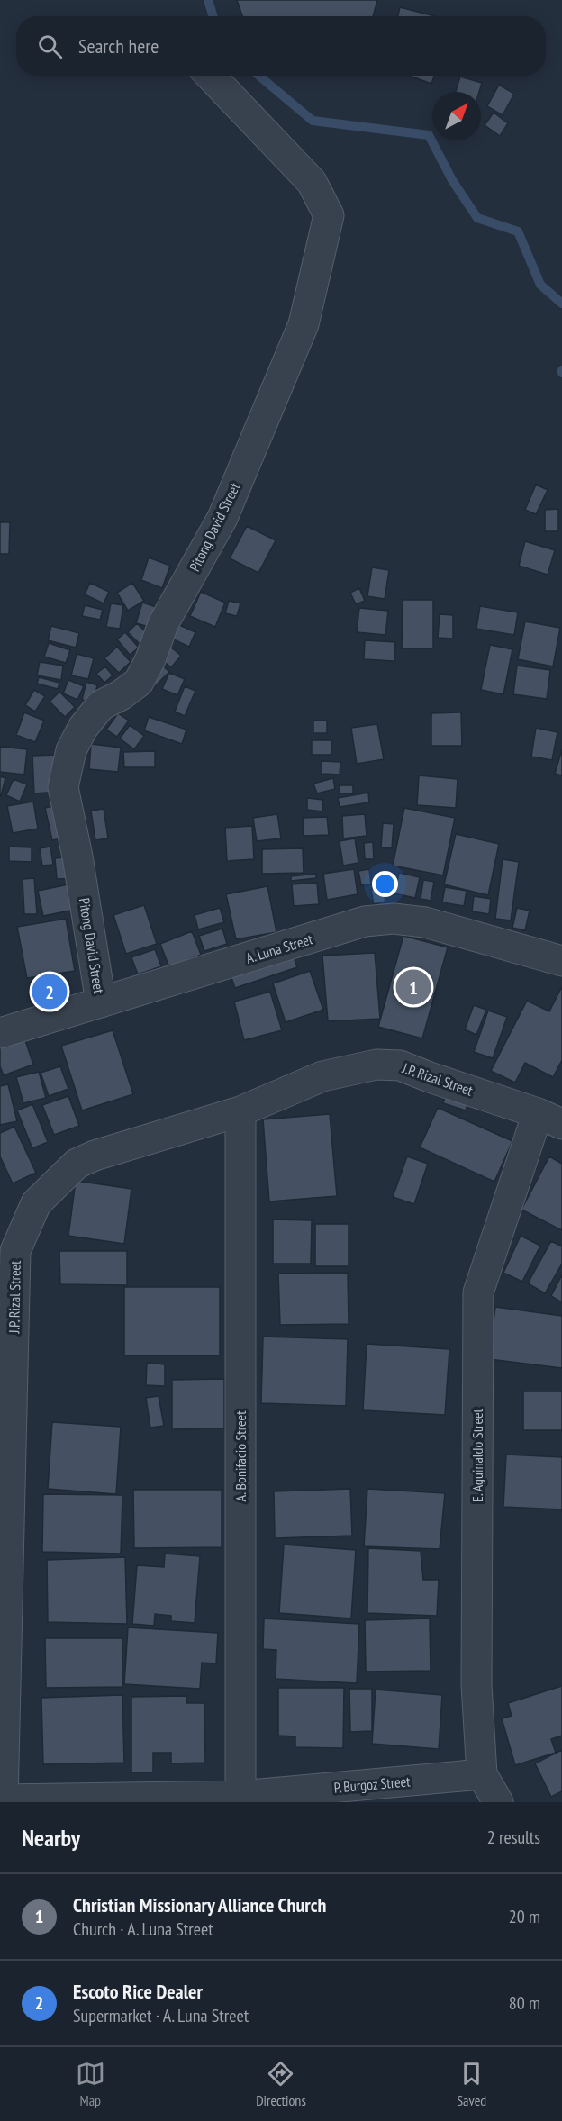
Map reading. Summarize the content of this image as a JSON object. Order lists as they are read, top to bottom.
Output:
{
  "streets": {
    "street": [
      "Pitong David Street",
      "A. Luna Street",
      "J.P. Rizal Street",
      "E. Aguinaldo Street",
      "A. Bonifacio Street",
      "P. Burgoz Street"
    ]
  },
  "crossings": [
    ["Pitong David Street", "A. Luna Street"],
    ["J.P. Rizal Street", "E. Aguinaldo Street"],
    ["J.P. Rizal Street", "A. Bonifacio Street"],
    ["J.P. Rizal Street", "P. Burgoz Street"],
    ["E. Aguinaldo Street", "P. Burgoz Street"],
    ["A. Bonifacio Street", "P. Burgoz Street"]
  ],
  "north": "top right",
  "page": {
    "search": "Search here",
    "pins": ["1", "2"],
    "heading": ["Nearby", "2 results"],
    "list": [
      {
        "mark": "1",
        "name": "Christian Missionary Alliance Church",
        "note": "Church · A. Luna Street",
        "value": "20 m"
      },
      {
        "mark": "2",
        "name": "Escoto Rice Dealer",
        "note": "Supermarket · A. Luna Street",
        "value": "80 m"
      }
    ],
    "nav": ["Map", "Directions", "Saved"]
  }
}
